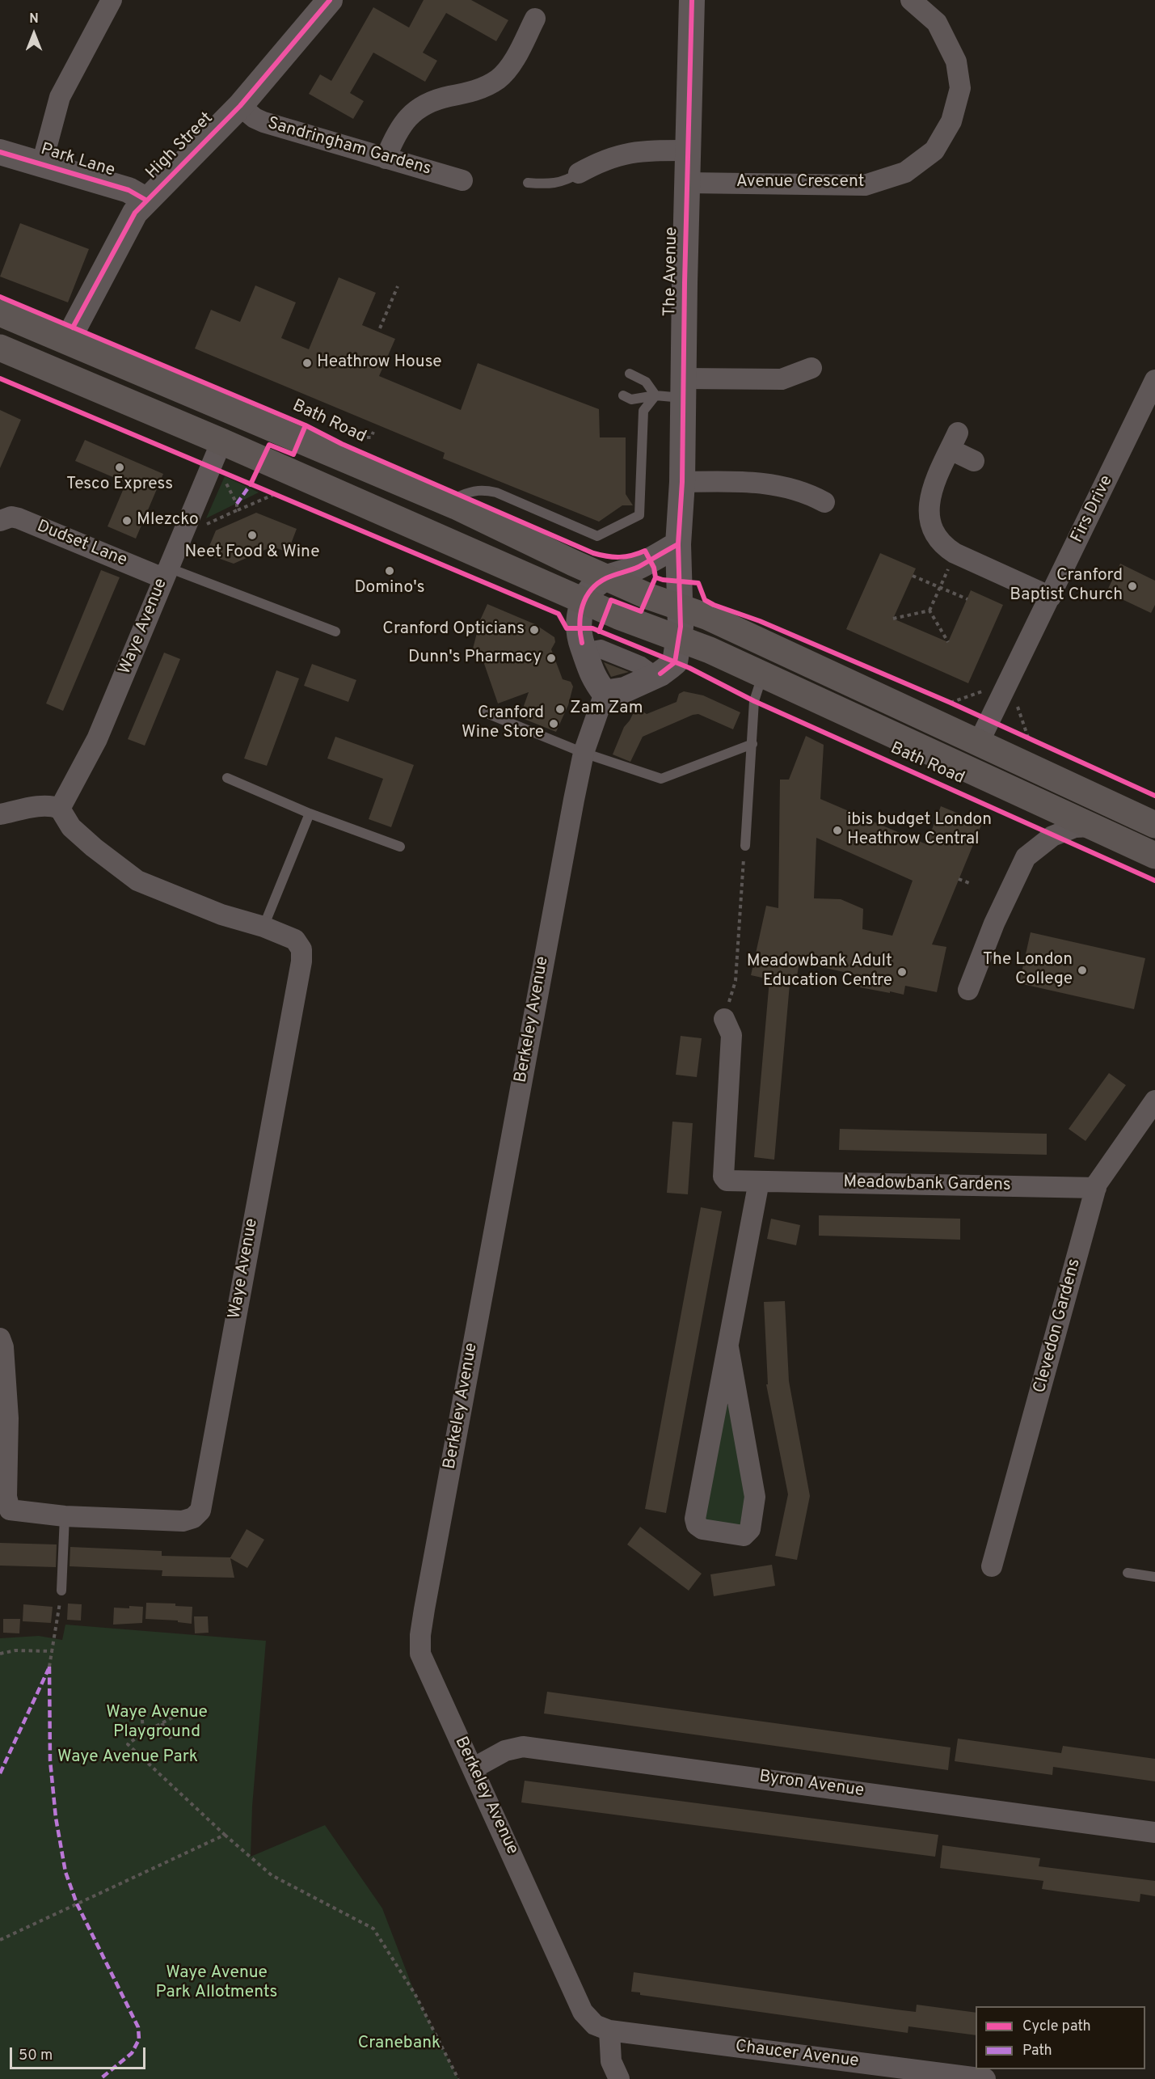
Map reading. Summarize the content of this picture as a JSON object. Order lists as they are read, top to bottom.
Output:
{
  "streets": {
    "highway": ["Bath Road"],
    "street": [
      "High Street",
      "Sandringham Gardens",
      "Park Lane",
      "Avenue Crescent",
      "The Avenue",
      "Firs Drive",
      "Dudset Lane",
      "Waye Avenue",
      "Berkeley Avenue",
      "Meadowbank Gardens",
      "Clevedon Gardens",
      "Byron Avenue",
      "Chaucer Avenue"
    ]
  },
  "crossings": [
    ["High Street", "Sandringham Gardens"],
    ["High Street", "Park Lane"],
    ["High Street", "Bath Road"],
    ["Avenue Crescent", "The Avenue"],
    ["The Avenue", "Bath Road"],
    ["Bath Road", "Firs Drive"],
    ["Bath Road", "Waye Avenue"],
    ["Dudset Lane", "Waye Avenue"],
    ["Berkeley Avenue", "Byron Avenue"],
    ["Berkeley Avenue", "Chaucer Avenue"],
    ["Meadowbank Gardens", "Clevedon Gardens"]
  ],
  "parks": [
    "Waye Avenue Playground",
    "Waye Avenue Park",
    "Waye Avenue Park Allotments",
    "Cranebank"
  ],
  "places": [
    "Heathrow House",
    "Tesco Express",
    "Mlezcko",
    "Neet Food & Wine",
    "Domino's",
    "Cranford Baptist Church",
    "Cranford Opticians",
    "Dunn's Pharmacy",
    "Zam Zam",
    "Cranford Wine Store",
    "ibis budget London Heathrow Central",
    "The London College",
    "Meadowbank Adult Education Centre"
  ],
  "legend": ["Cycle path", "Path"],
  "scale_bar": "50 m",
  "north": "top"
}
